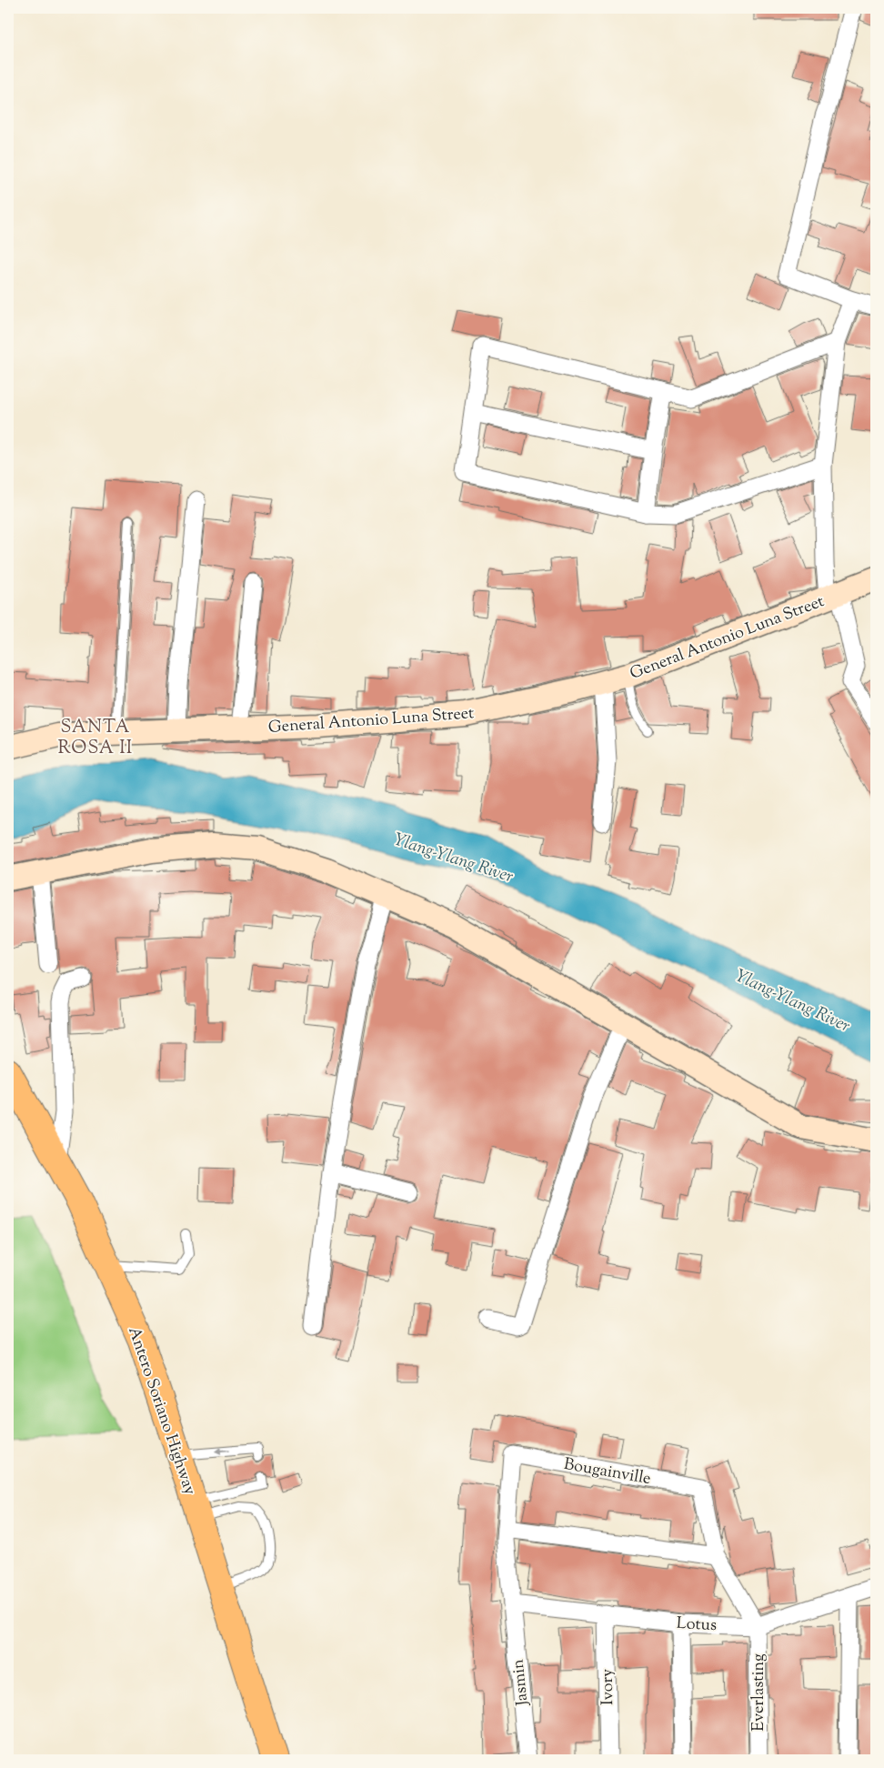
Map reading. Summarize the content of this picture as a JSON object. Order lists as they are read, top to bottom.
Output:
{
  "streets": {
    "main road": ["Antero Soriano Highway"],
    "street": [
      "General Antonio Luna Street",
      "Bougainville",
      "Lotus",
      "Jasmin",
      "Ivory",
      "Everlasting"
    ]
  },
  "crossings": [
    ["Bougainville", "Lotus"],
    ["Bougainville", "Jasmin"],
    ["Bougainville", "Everlasting"],
    ["Lotus", "Jasmin"],
    ["Lotus", "Ivory"],
    ["Lotus", "Everlasting"]
  ],
  "districts": ["SANTA ROSA II"],
  "water": ["Ylang-Ylang River"]
}
